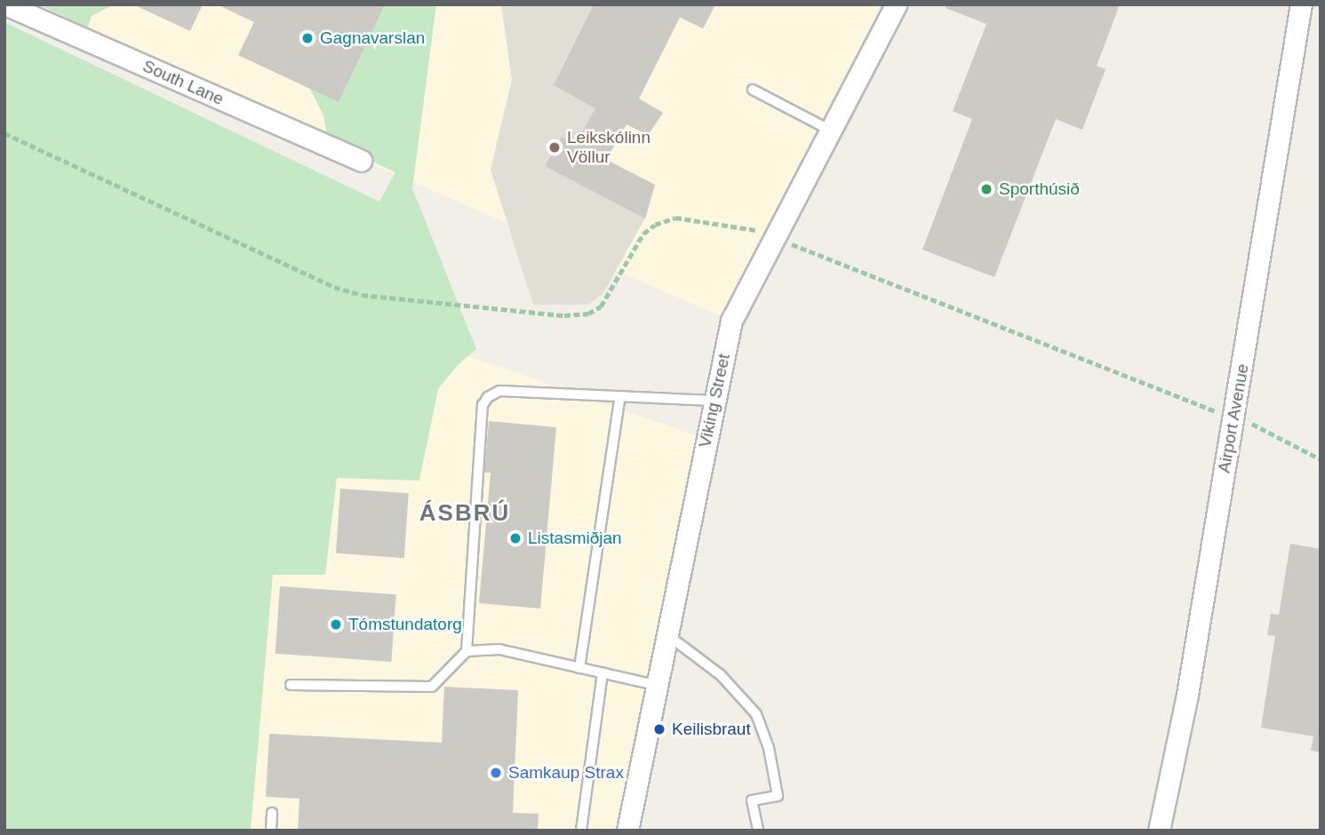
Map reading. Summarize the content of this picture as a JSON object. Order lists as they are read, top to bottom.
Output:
{
  "streets": {
    "street": ["South Lane", "Viking Street", "Airport Avenue"]
  },
  "districts": ["ÁSBRÚ"],
  "places": [
    "Gagnavarslan",
    "Leikskólinn Völlur",
    "Sporthúsið",
    "Listasmiðjan",
    "Tómstundatorg",
    "Keilisbraut",
    "Samkaup Strax"
  ]
}
